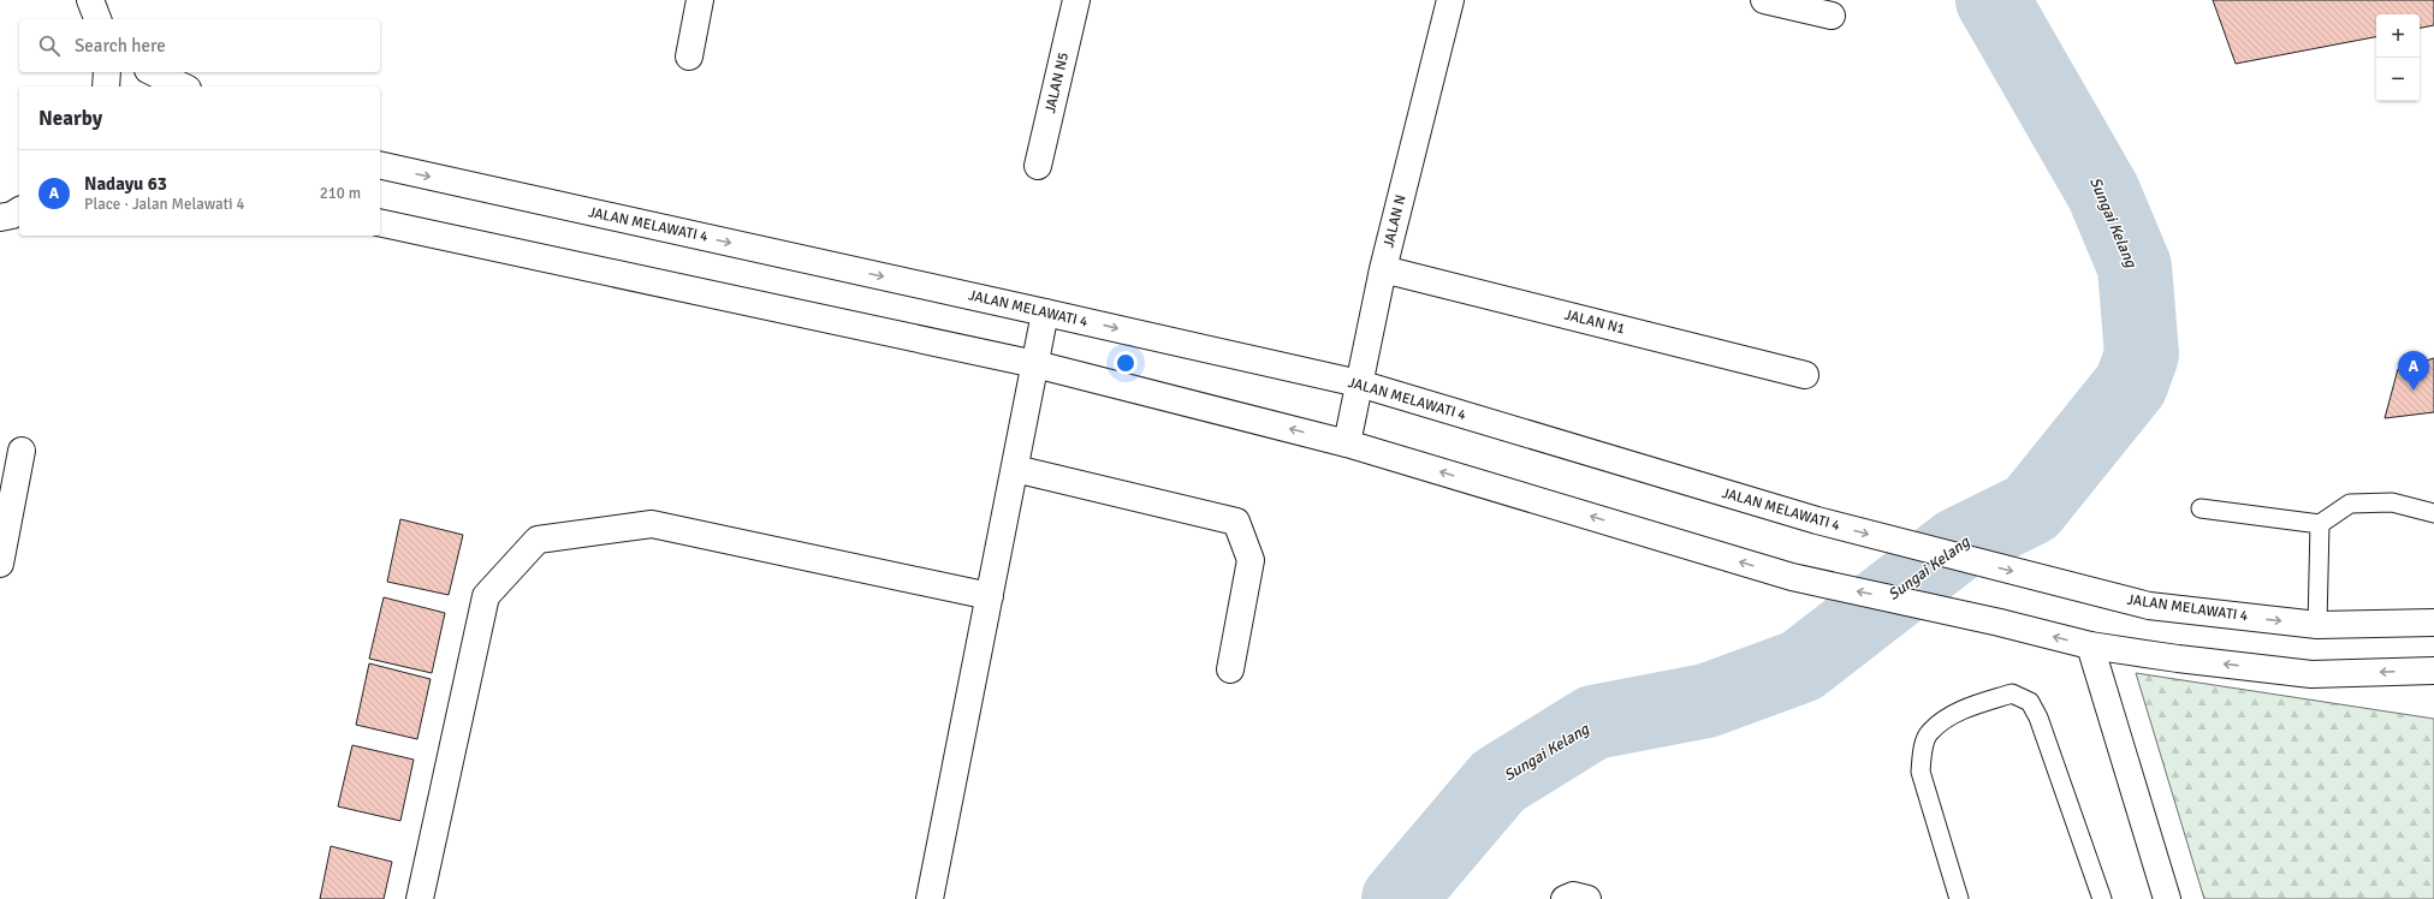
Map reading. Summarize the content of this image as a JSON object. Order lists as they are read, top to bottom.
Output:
{
  "streets": {
    "street": [
      "JALAN N5",
      "JALAN N",
      "JALAN MELAWATI 4",
      "JALAN N1"
    ]
  },
  "crossings": [
    ["JALAN N", "JALAN MELAWATI 4"],
    ["JALAN N", "JALAN N1"]
  ],
  "water": ["Sungai Kelang"],
  "page": {
    "map_buttons": ["+", "−"],
    "search": "Search here",
    "heading": "Nearby",
    "list": [
      {
        "mark": "A",
        "name": "Nadayu 63",
        "note": "Place · Jalan Melawati 4",
        "value": "210 m"
      }
    ],
    "pins": "A"
  }
}
